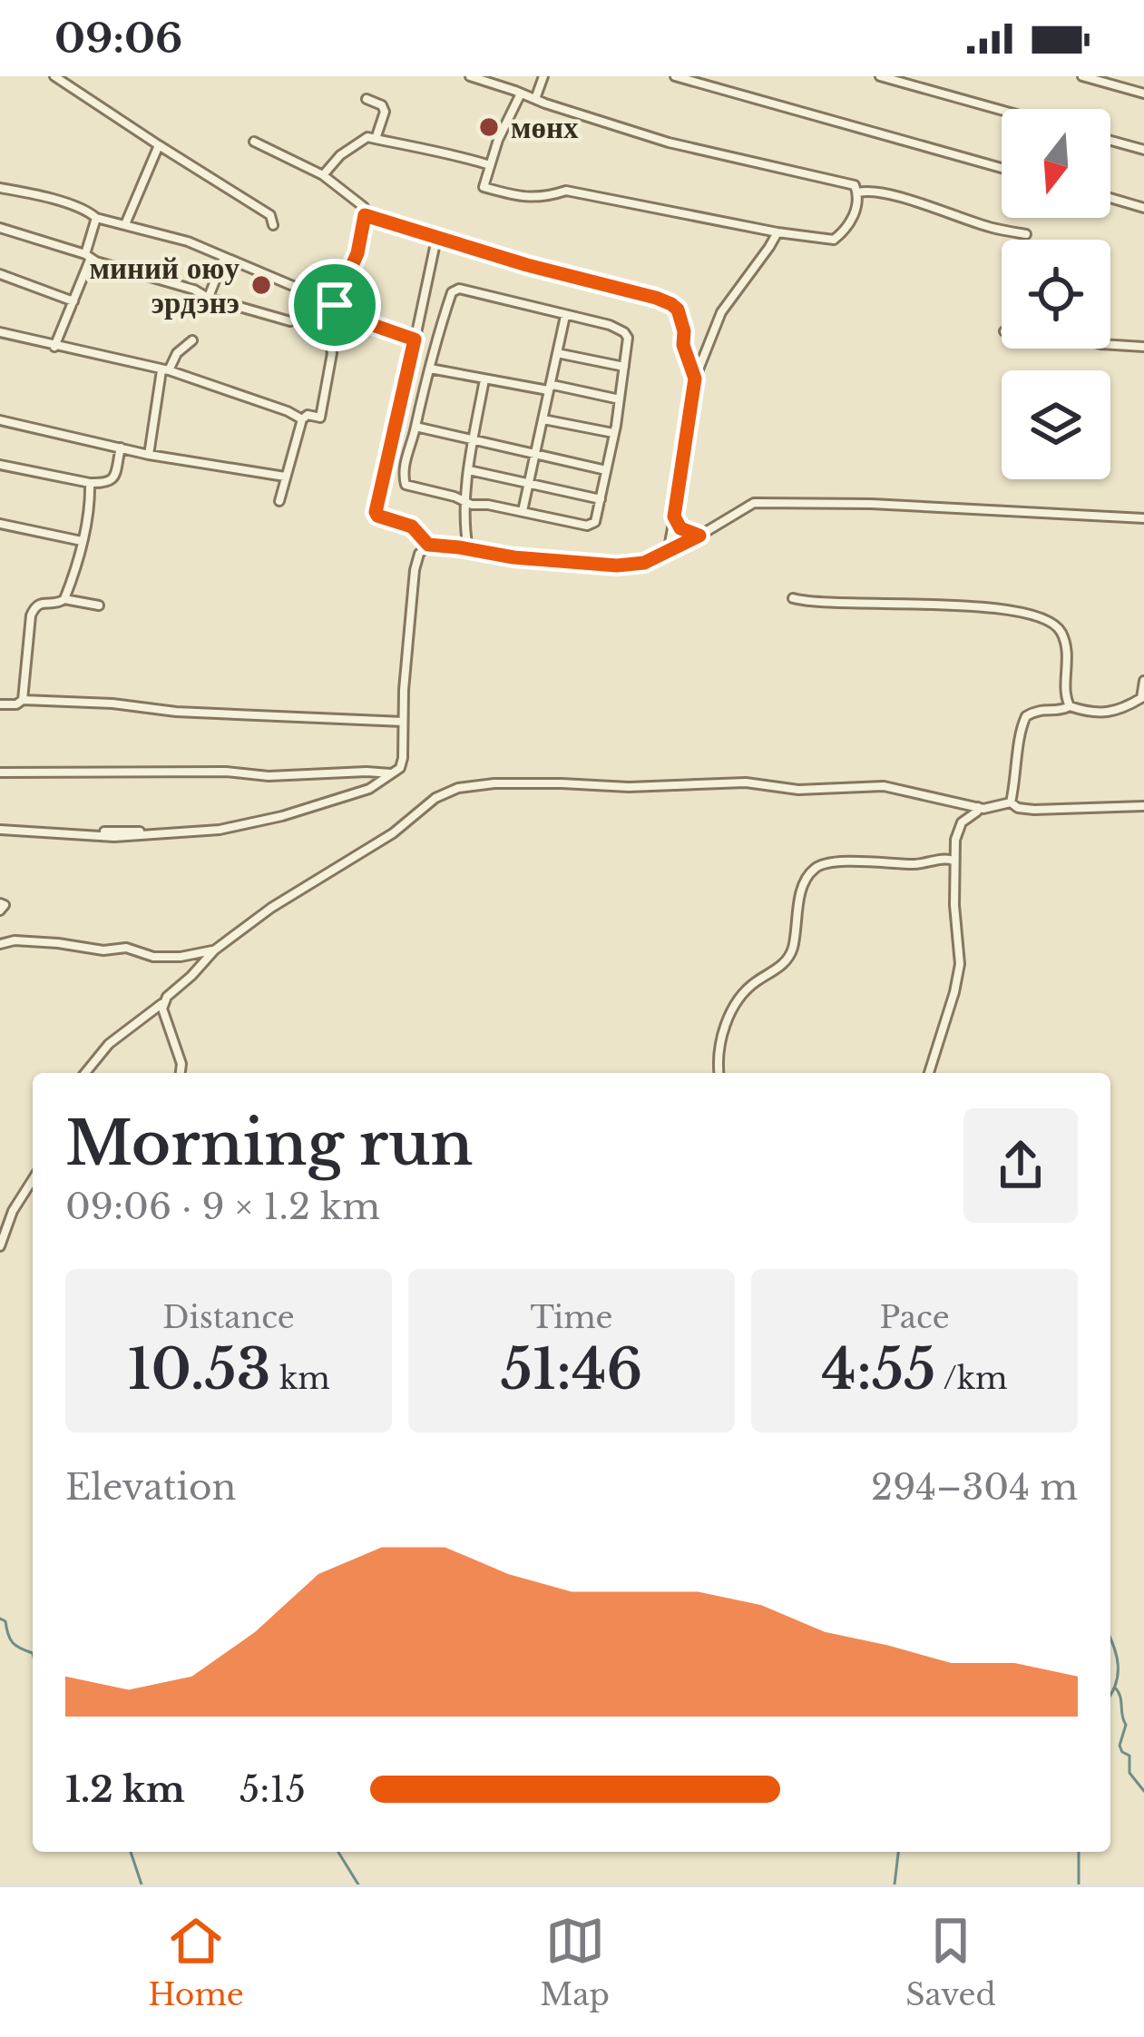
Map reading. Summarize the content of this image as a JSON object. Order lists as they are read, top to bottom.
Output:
{
  "places": ["мөнх", "миний оюу эрдэнэ"],
  "north": "bottom",
  "page": {
    "status": "09:06",
    "heading": ["Morning run", "09:06 · 9 × 1.2 km"],
    "stats": [
      ["Distance", "10.53 km"],
      ["Time", "51:46"],
      ["Pace", "4:55 /km"]
    ],
    "chart": ["Elevation", "294–304 m"],
    "list": [
      {
        "name": "1.2 km",
        "note": "5:15"
      }
    ],
    "tabs": ["Home", "Map", "Saved"]
  }
}
